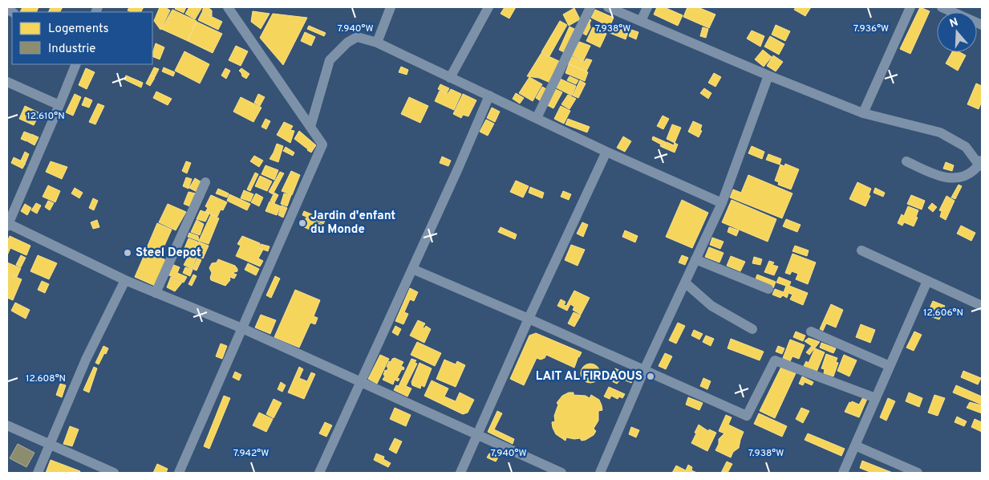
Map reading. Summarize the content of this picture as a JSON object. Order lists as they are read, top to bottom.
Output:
{
  "places": ["Jardin d'enfant du Monde", "Steel Depot", "LAIT AL FIRDAOUS"],
  "legend": ["Logements", "Industrie"],
  "north": "top",
  "coordinates": [
    "7.940°W",
    "7.938°W",
    "7.936°W",
    "12.610°N",
    "12.606°N",
    "12.608°N",
    "7.942°W"
  ]
}
